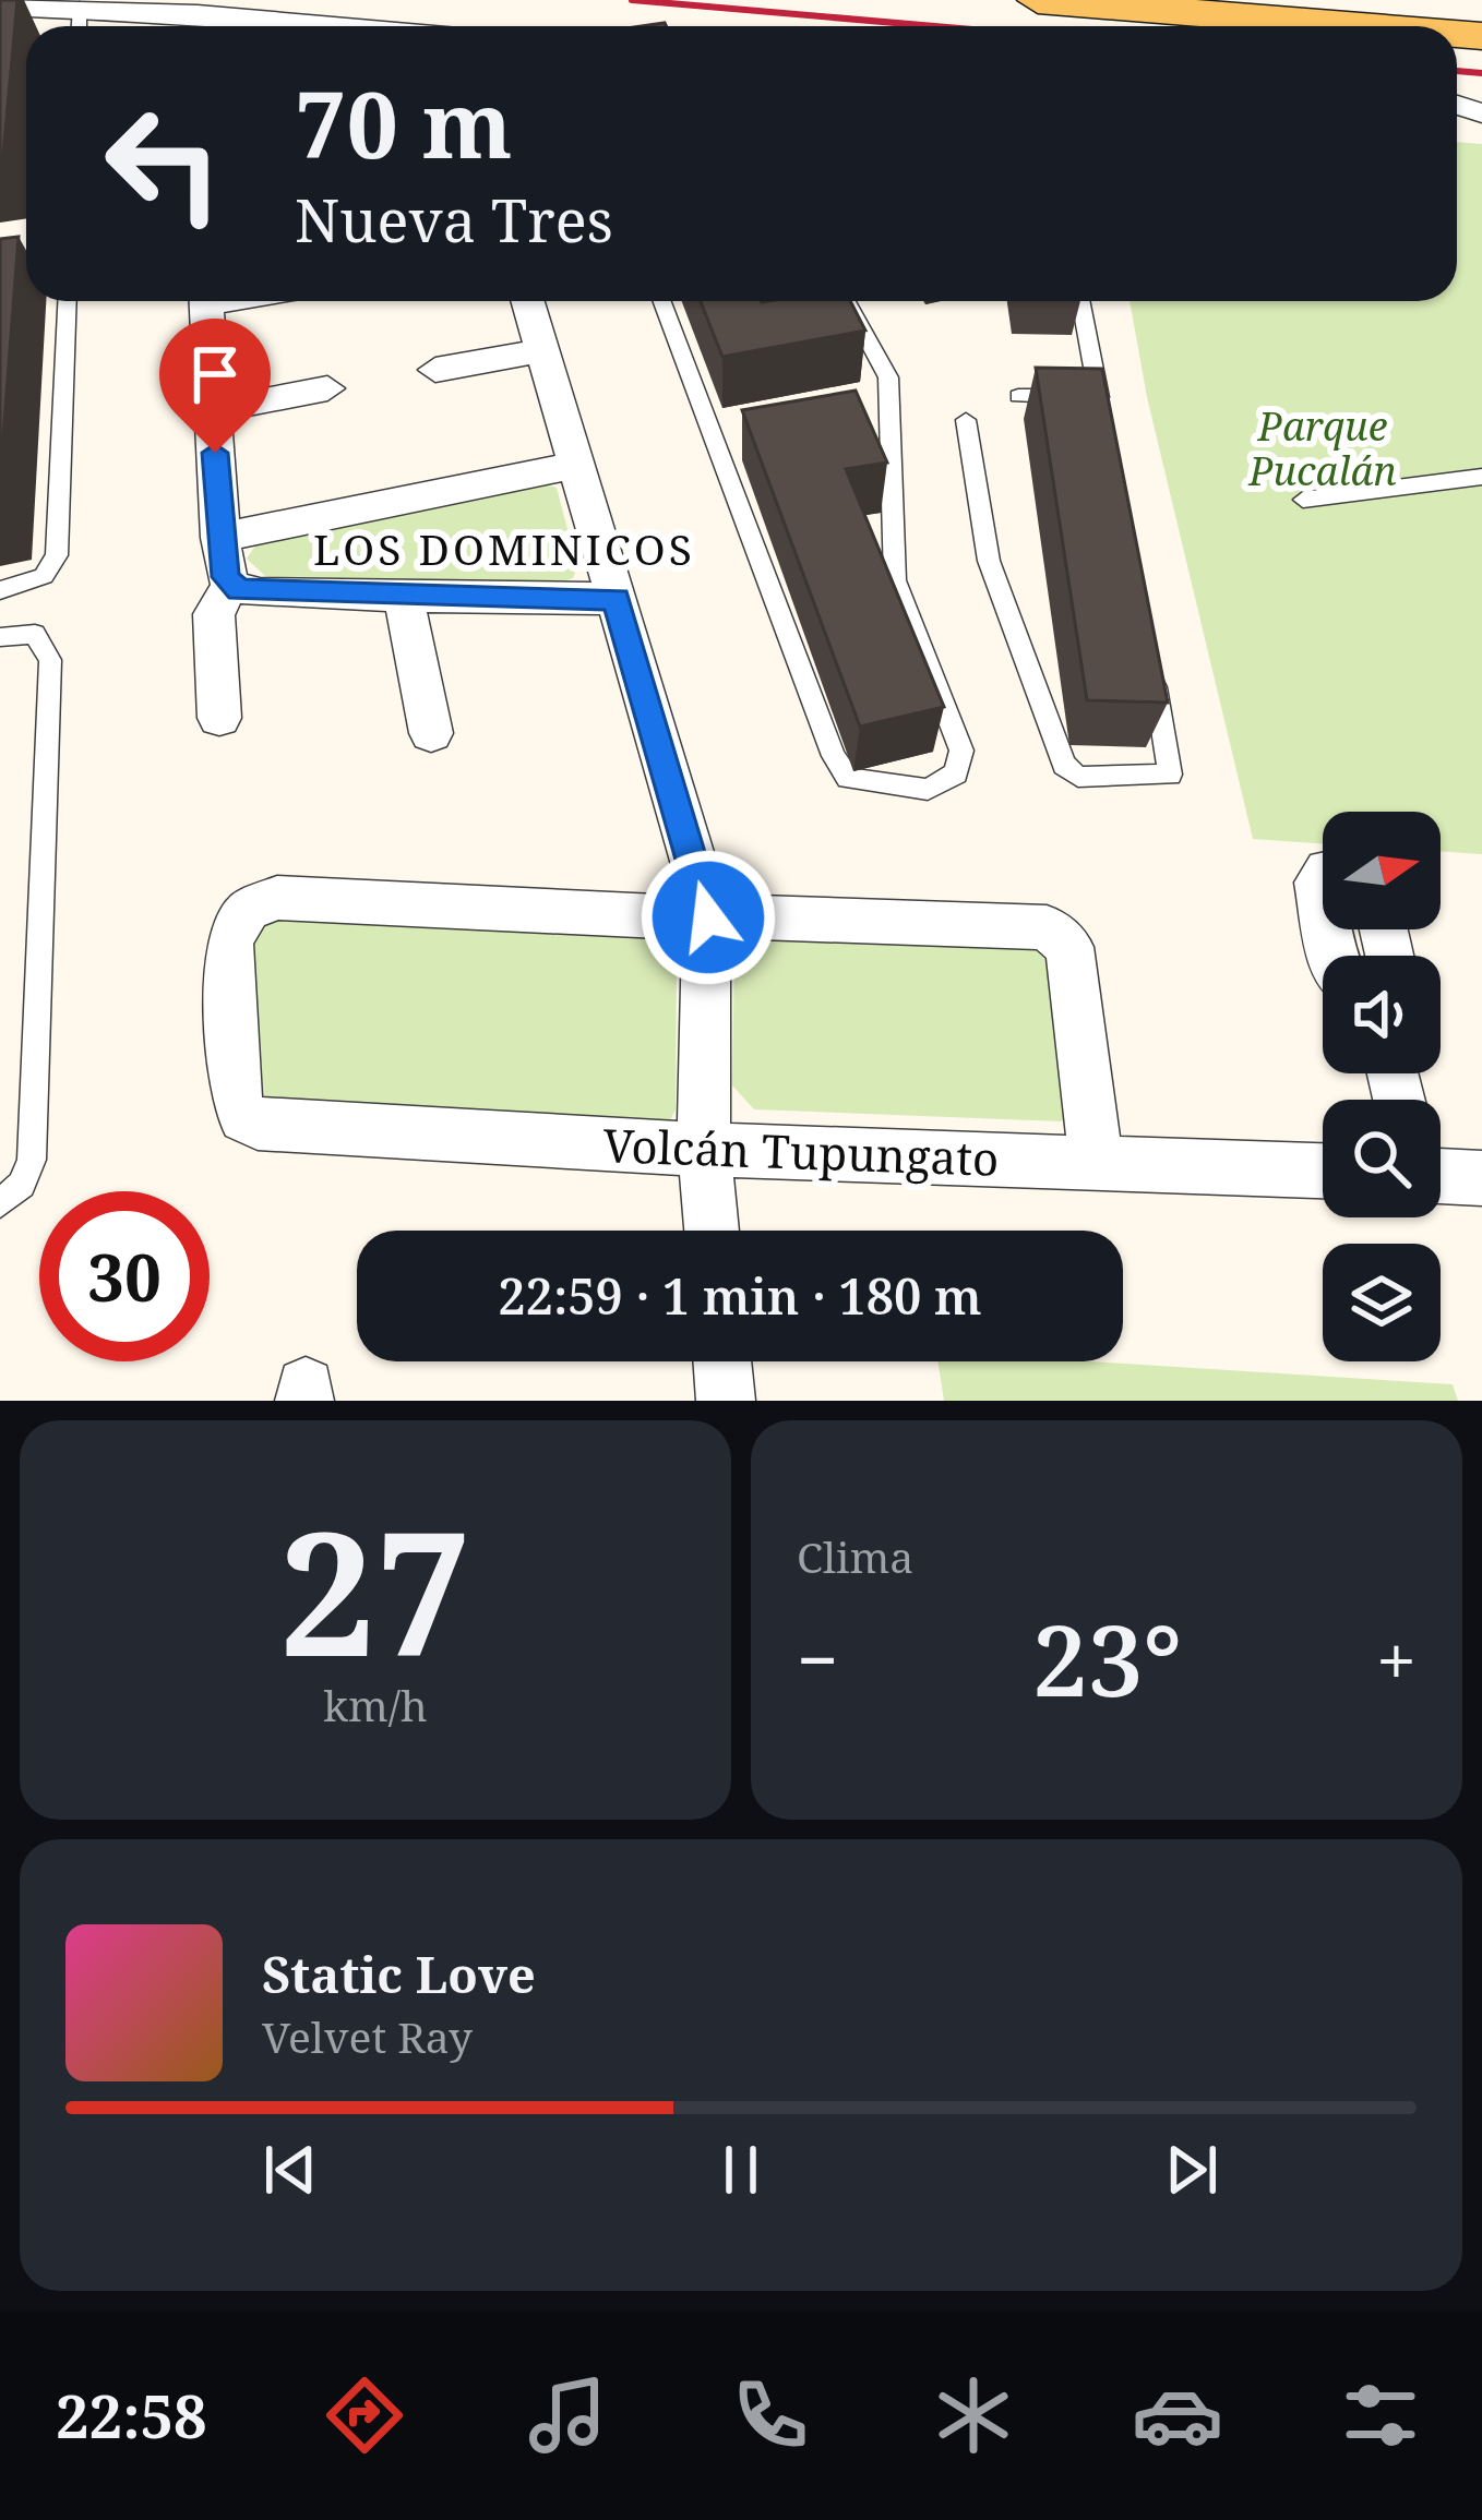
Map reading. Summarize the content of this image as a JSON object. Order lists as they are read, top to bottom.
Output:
{
  "streets": {
    "street": ["Volcán Tupungato"]
  },
  "districts": ["LOS DOMINICOS"],
  "parks": ["Parque Pucalán"],
  "north": "right",
  "page": {
    "turn": ["70 m", "Nueva Tres"],
    "limit": "30",
    "trip": "22:59 · 1 min · 180 m",
    "tile": [
      ["27", "km/h"],
      "Clima"
    ],
    "heat": ["−", "23°", "+"],
    "song": ["Static Love", "Velvet Ray"],
    "tabs": "22:58"
  }
}
